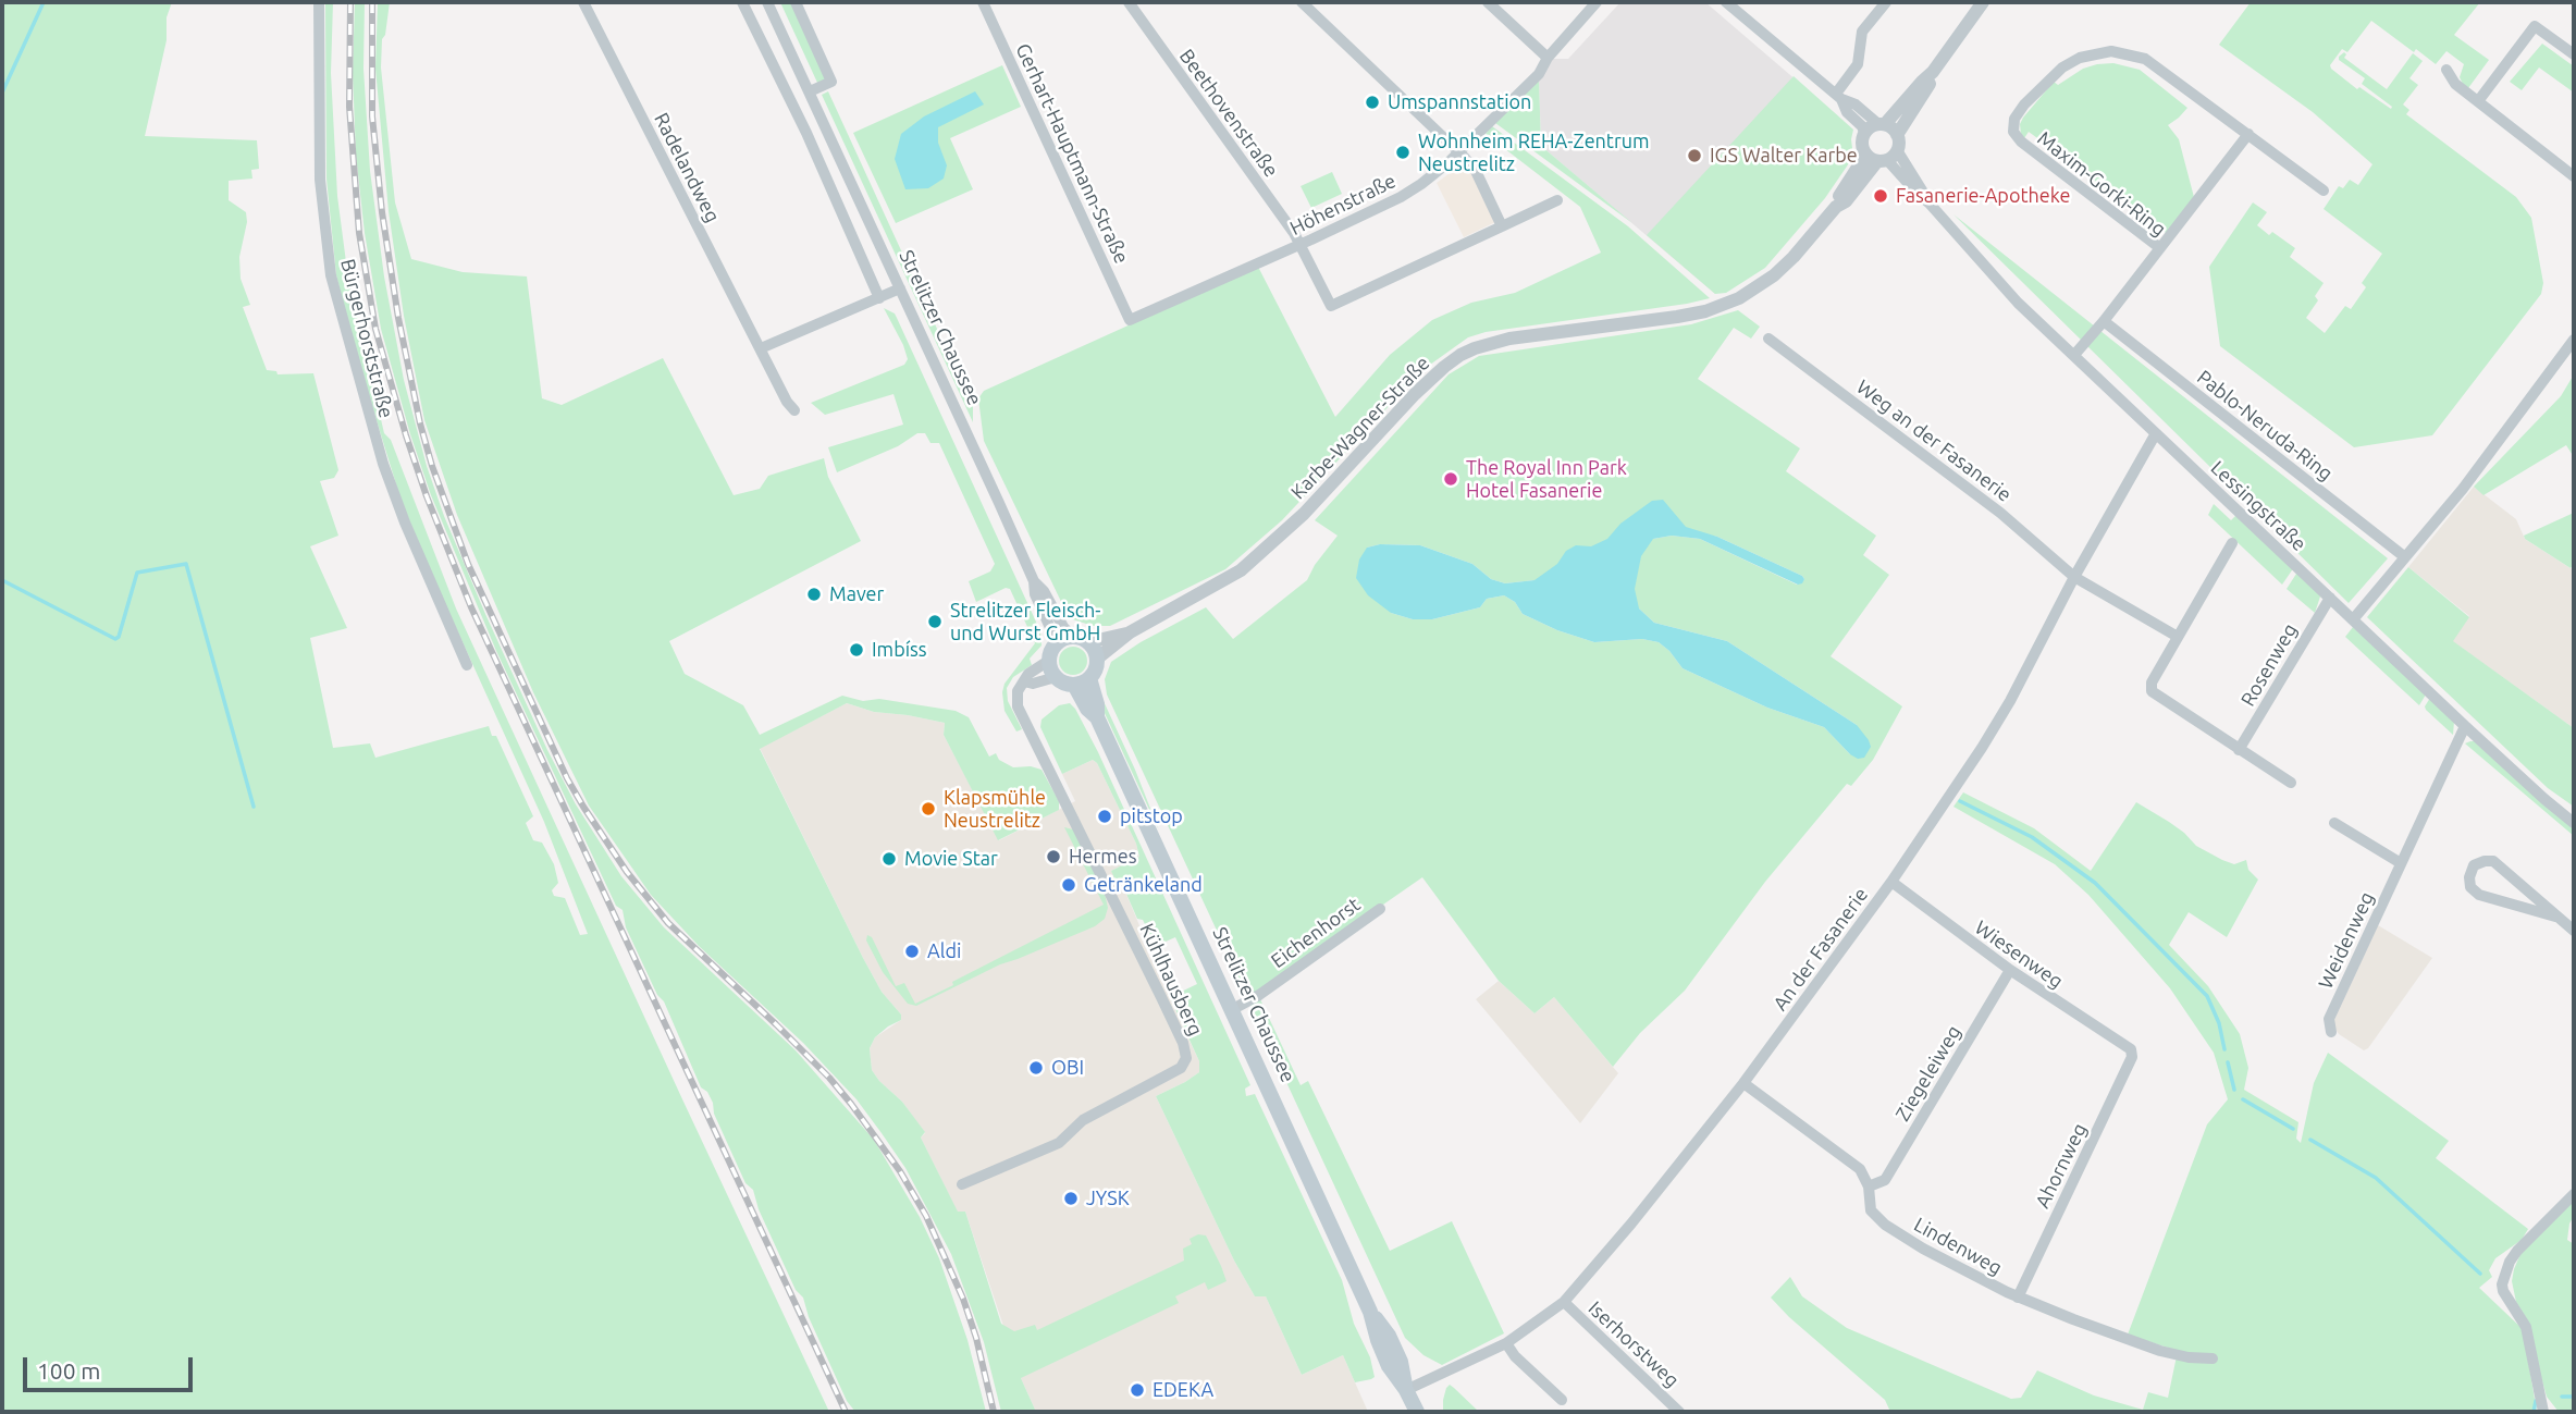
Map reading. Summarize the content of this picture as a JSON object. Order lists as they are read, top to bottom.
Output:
{
  "streets": {
    "main road": ["Strelitzer Chaussee"],
    "street": [
      "Beethovenstraße",
      "Gerhart-Hauptmann-Straße",
      "Radelandweg",
      "Maxim-Gorki-Ring",
      "Höhenstraße",
      "Bürgerhorststraße",
      "Pablo-Neruda-Ring",
      "Karbe-Wagner-Straße",
      "Weg an der Fasanerie",
      "Lessingstraße",
      "Rosenweg",
      "Eichenhorst",
      "Weidenweg",
      "An der Fasanerie",
      "Wiesenweg",
      "Kühlhausberg",
      "Ziegeleiweg",
      "Ahornweg",
      "Lindenweg",
      "Iserhorstweg"
    ]
  },
  "crossings": [
    ["Beethovenstraße", "Höhenstraße"],
    ["Gerhart-Hauptmann-Straße", "Höhenstraße"],
    ["Maxim-Gorki-Ring", "Pablo-Neruda-Ring"],
    ["Maxim-Gorki-Ring", "Lessingstraße"],
    ["Strelitzer Chaussee", "Karbe-Wagner-Straße"],
    ["Strelitzer Chaussee", "Eichenhorst"],
    ["Strelitzer Chaussee", "An der Fasanerie"],
    ["Karbe-Wagner-Straße", "Lessingstraße"],
    ["Weg an der Fasanerie", "An der Fasanerie"],
    ["Lessingstraße", "Rosenweg"],
    ["Lessingstraße", "Weidenweg"],
    ["Lessingstraße", "An der Fasanerie"],
    ["An der Fasanerie", "Wiesenweg"],
    ["An der Fasanerie", "Lindenweg"],
    ["An der Fasanerie", "Iserhorstweg"],
    ["Wiesenweg", "Ziegeleiweg"],
    ["Wiesenweg", "Ahornweg"],
    ["Ziegeleiweg", "Lindenweg"],
    ["Ahornweg", "Lindenweg"]
  ],
  "places": [
    "Umspannstation",
    "Wohnheim REHA-Zentrum Neustrelitz",
    "IGS Walter Karbe",
    "Fasanerie-Apotheke",
    "The Royal Inn Park Hotel Fasanerie",
    "Maver",
    "Strelitzer Fleisch- und Wurst GmbH",
    "Imbíss",
    "Klapsmühle Neustrelitz",
    "pitstop",
    "Hermes",
    "Movie Star",
    "Getränkeland",
    "Aldi",
    "OBI",
    "JYSK",
    "EDEKA"
  ],
  "scale_bar": "100 m"
}
